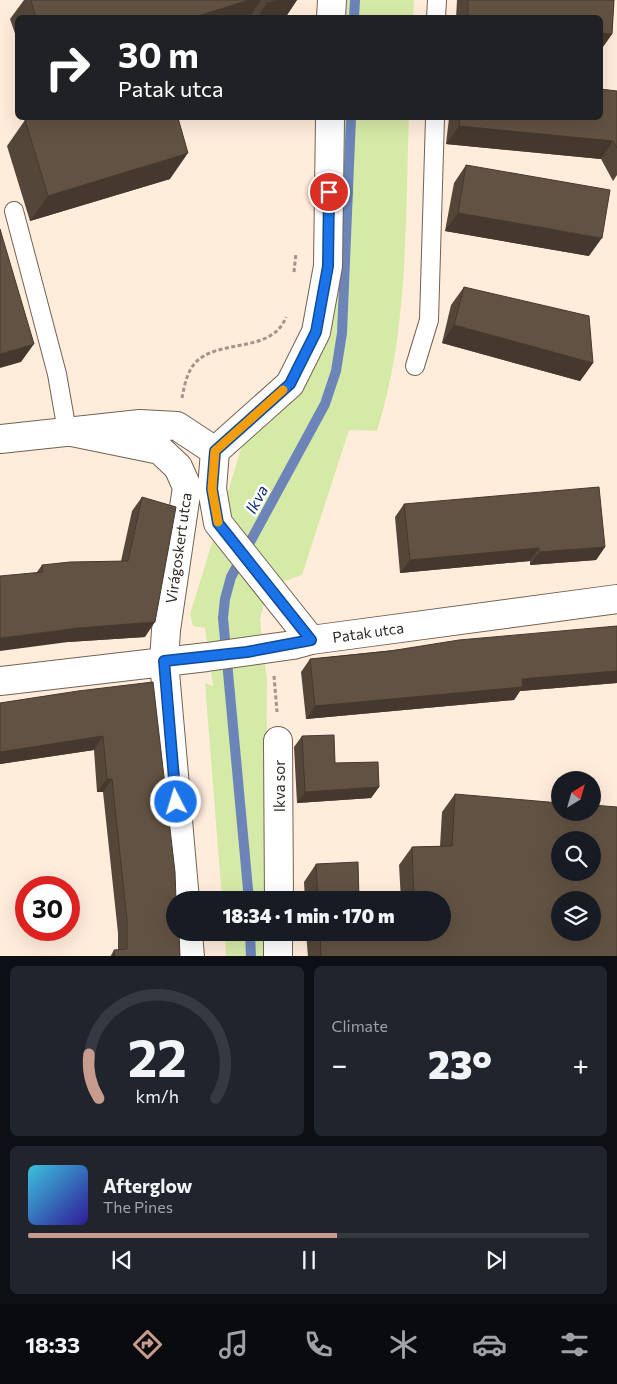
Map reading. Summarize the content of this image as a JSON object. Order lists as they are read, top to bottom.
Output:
{
  "streets": {
    "street": ["Virágoskert utca", "Patak utca", "Ikva sor"]
  },
  "crossings": [
    ["Virágoskert utca", "Patak utca"],
    ["Patak utca", "Ikva sor"]
  ],
  "water": ["Ikva"],
  "north": "top right",
  "page": {
    "turn": ["30 m", "Patak utca"],
    "limit": "30",
    "trip": "18:34 · 1 min · 170 m",
    "tile": "Climate",
    "heat": ["−", "23°", "+"],
    "song": ["Afterglow", "The Pines"],
    "tabs": "18:33",
    "gauge": ["22", "km/h"]
  }
}
